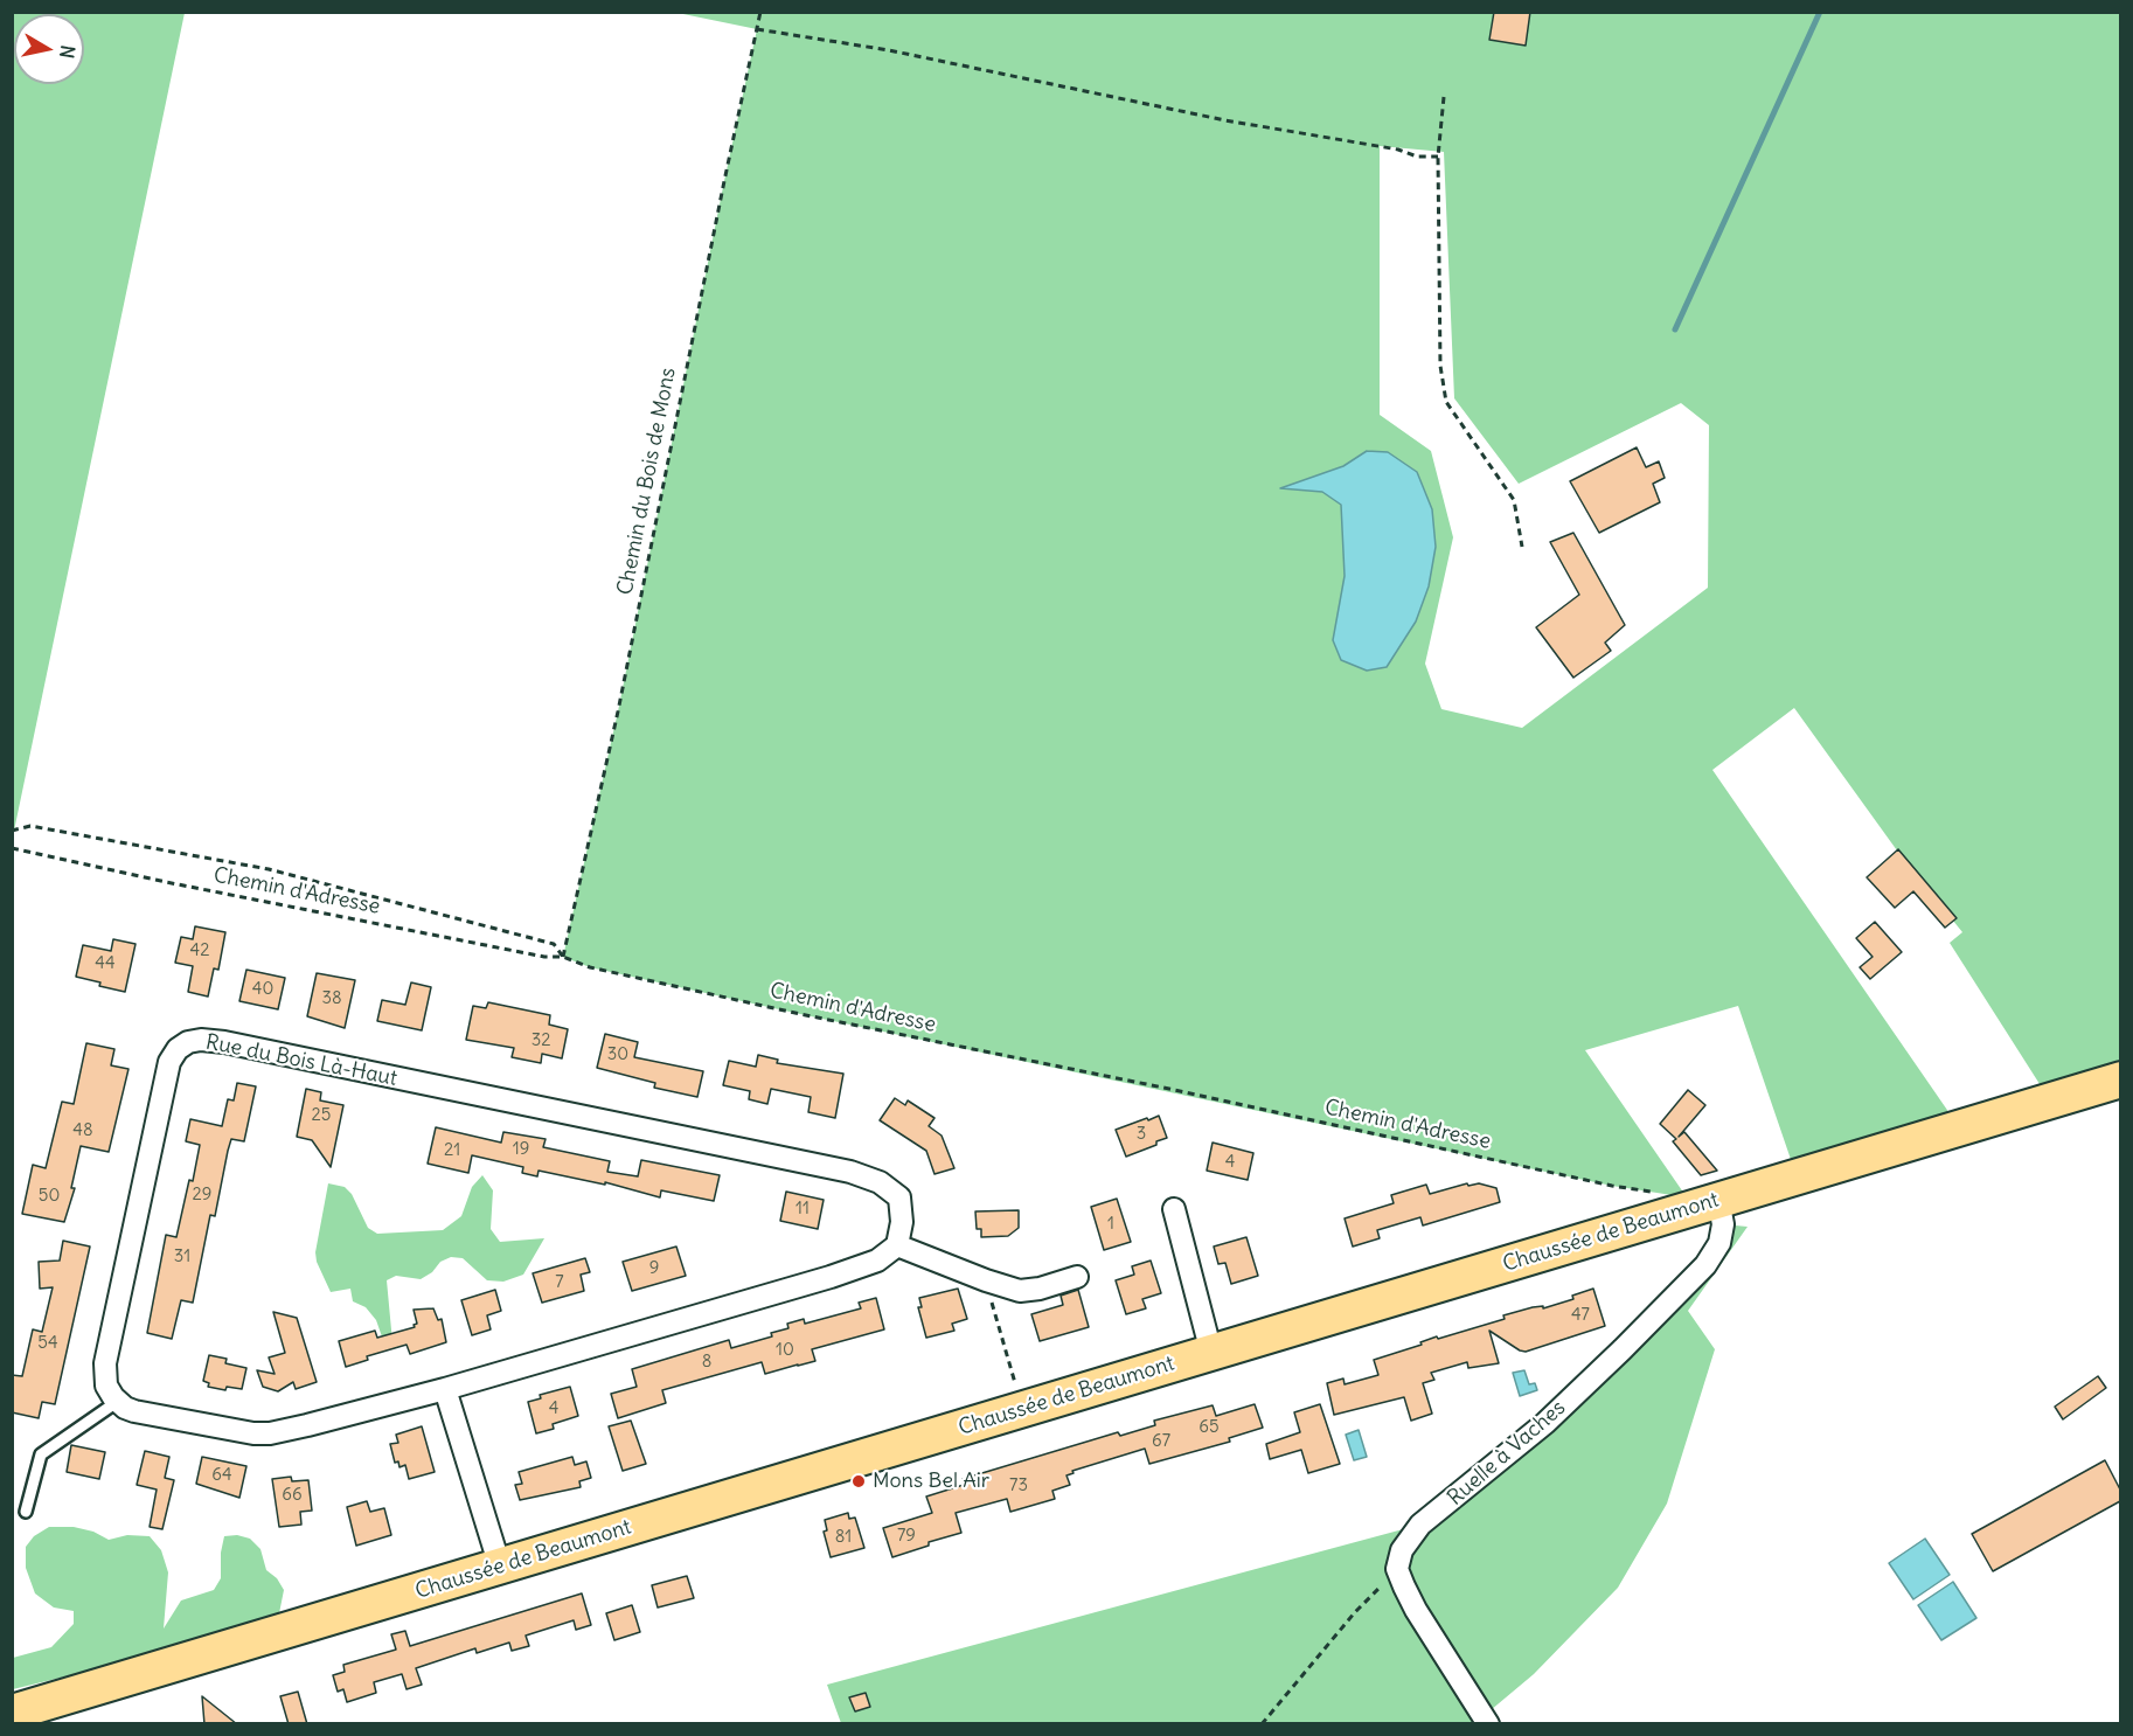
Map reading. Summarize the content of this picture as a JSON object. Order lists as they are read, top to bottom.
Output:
{
  "streets": {
    "main road": ["Chaussée de Beaumont"],
    "street": ["Rue du Bois Là-Haut", "Ruelle à Vaches"],
    "path": ["Chemin du Bois de Mons", "Chemin d'Adresse"]
  },
  "crossings": [
    ["Chemin du Bois de Mons", "Chemin d'Adresse"],
    ["Chaussée de Beaumont", "Ruelle à Vaches"]
  ],
  "places": ["Mons Bel Air"],
  "house_numbers": [
    "42",
    "44",
    "40",
    "38",
    "32",
    "30",
    "25",
    "48",
    "3",
    "19",
    "21",
    "4",
    "29",
    "50",
    "11",
    "1",
    "31",
    "9",
    "7",
    "47",
    "54",
    "10",
    "8",
    "4",
    "65",
    "67",
    "64",
    "73",
    "66",
    "79",
    "81"
  ],
  "north": "right"
}
